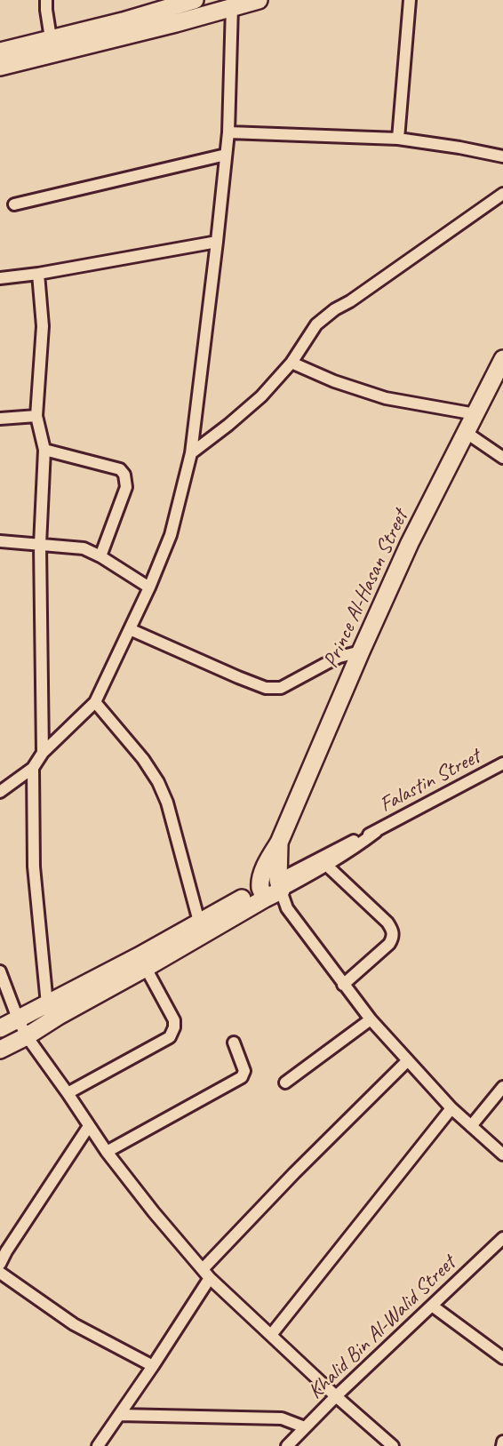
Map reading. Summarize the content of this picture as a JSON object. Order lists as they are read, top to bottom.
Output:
{
  "streets": {
    "main road": ["Prince Al-Hasan Street"],
    "street": ["Falastin Street", "Khalid Bin Al-Walid Street"]
  },
  "crossings": [
    ["Prince Al-Hasan Street", "Falastin Street"]
  ]
}
